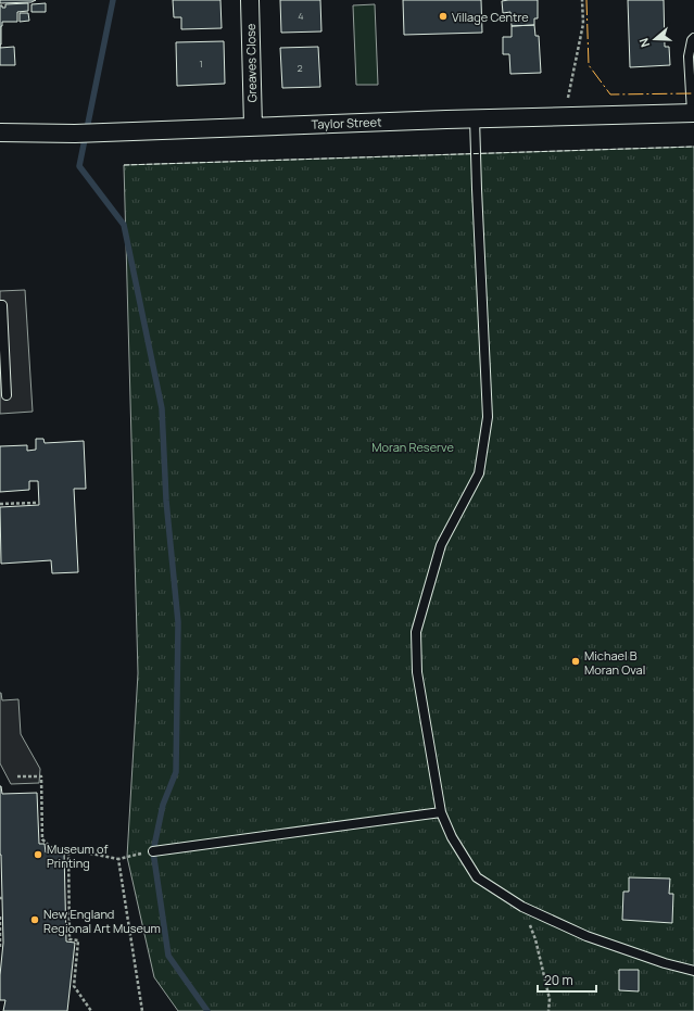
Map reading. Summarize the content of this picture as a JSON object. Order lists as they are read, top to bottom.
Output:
{
  "streets": {
    "street": ["Greaves Close", "Taylor Street"]
  },
  "crossings": [
    ["Greaves Close", "Taylor Street"]
  ],
  "parks": ["Moran Reserve"],
  "places": [
    "Village Centre",
    "Michael B Moran Oval",
    "Museum of Printing",
    "New England Regional Art Museum"
  ],
  "house_numbers": ["4", "1", "2"],
  "scale_bar": "20 m",
  "north": "left"
}
